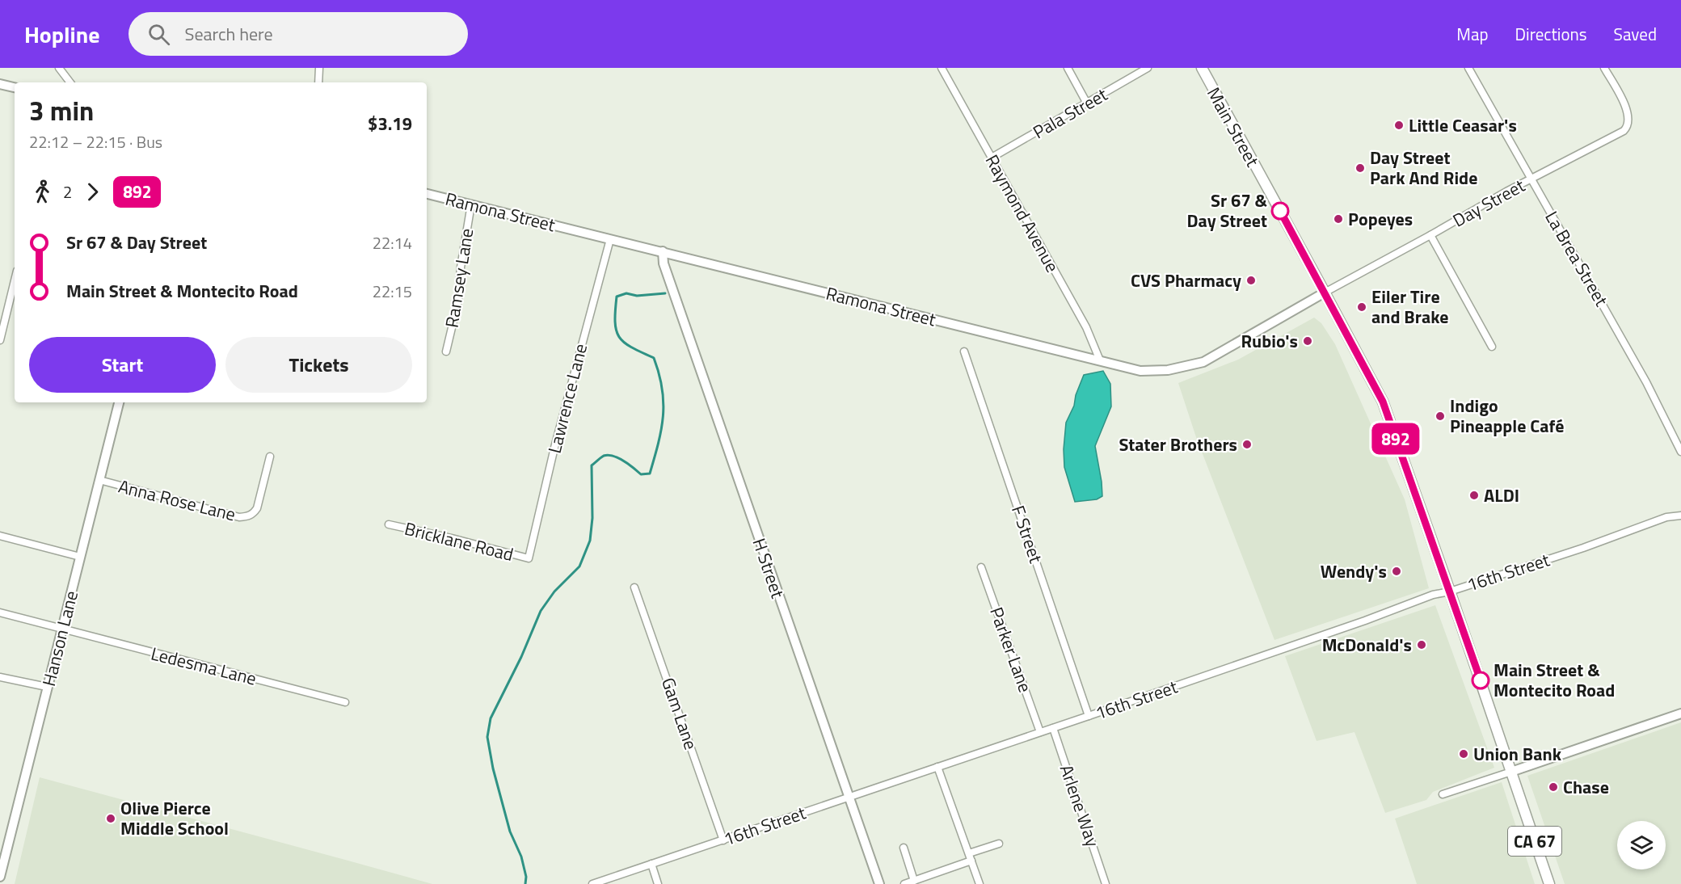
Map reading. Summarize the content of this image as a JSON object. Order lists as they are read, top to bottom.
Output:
{
  "streets": {
    "main road": [
      "Main Street",
      "Ramona Street",
      "H Street",
      "Hanson Lane",
      "CA 67"
    ],
    "street": [
      "Pala Street",
      "Day Street",
      "Raymond Avenue",
      "La Brea Street",
      "Ramsey Lane",
      "Lawrence Lane",
      "Anna Rose Lane",
      "F Street",
      "Bricklane Road",
      "16th Street",
      "Parker Lane",
      "Ledesma Lane",
      "Gam Lane",
      "Arlene Way"
    ]
  },
  "crossings": [
    ["Pala Street", "Raymond Avenue"],
    ["Main Street", "Day Street"],
    ["Main Street", "Ramona Street"],
    ["Main Street", "16th Street"],
    ["Day Street", "Ramona Street"],
    ["Day Street", "La Brea Street"],
    ["Ramona Street", "Raymond Avenue"],
    ["Ramona Street", "Ramsey Lane"],
    ["Ramona Street", "Lawrence Lane"],
    ["Ramona Street", "H Street"],
    ["Lawrence Lane", "Bricklane Road"],
    ["Anna Rose Lane", "Hanson Lane"],
    ["F Street", "16th Street"],
    ["H Street", "16th Street"],
    ["16th Street", "Parker Lane"],
    ["16th Street", "Gam Lane"],
    ["16th Street", "Arlene Way"],
    ["Hanson Lane", "Ledesma Lane"]
  ],
  "places": [
    "Little Ceasar's",
    "Day Street Park And Ride",
    "Sr 67 & Day Street",
    "Popeyes",
    "CVS Pharmacy",
    "Eiler Tire and Brake",
    "Rubio's",
    "Indigo Pineapple Café",
    "Stater Brothers",
    "ALDI",
    "Wendy's",
    "McDonald's",
    "Main Street & Montecito Road",
    "Union Bank",
    "Chase",
    "Olive Pierce Middle School"
  ],
  "lines": ["bus line 892"],
  "page": {
    "header": "Hopline",
    "search": "Search here",
    "nav": ["Map", "Directions", "Saved"],
    "on_map": "892",
    "heading": ["3 min", "22:12 – 22:15 · Bus", "$3.19"],
    "legs": ["2", "892"],
    "list": [
      {
        "name": "Sr 67 & Day Street",
        "value": "22:14"
      },
      {
        "name": "Main Street & Montecito Road",
        "value": "22:15"
      }
    ],
    "buttons": ["Start", "Tickets"]
  }
}
